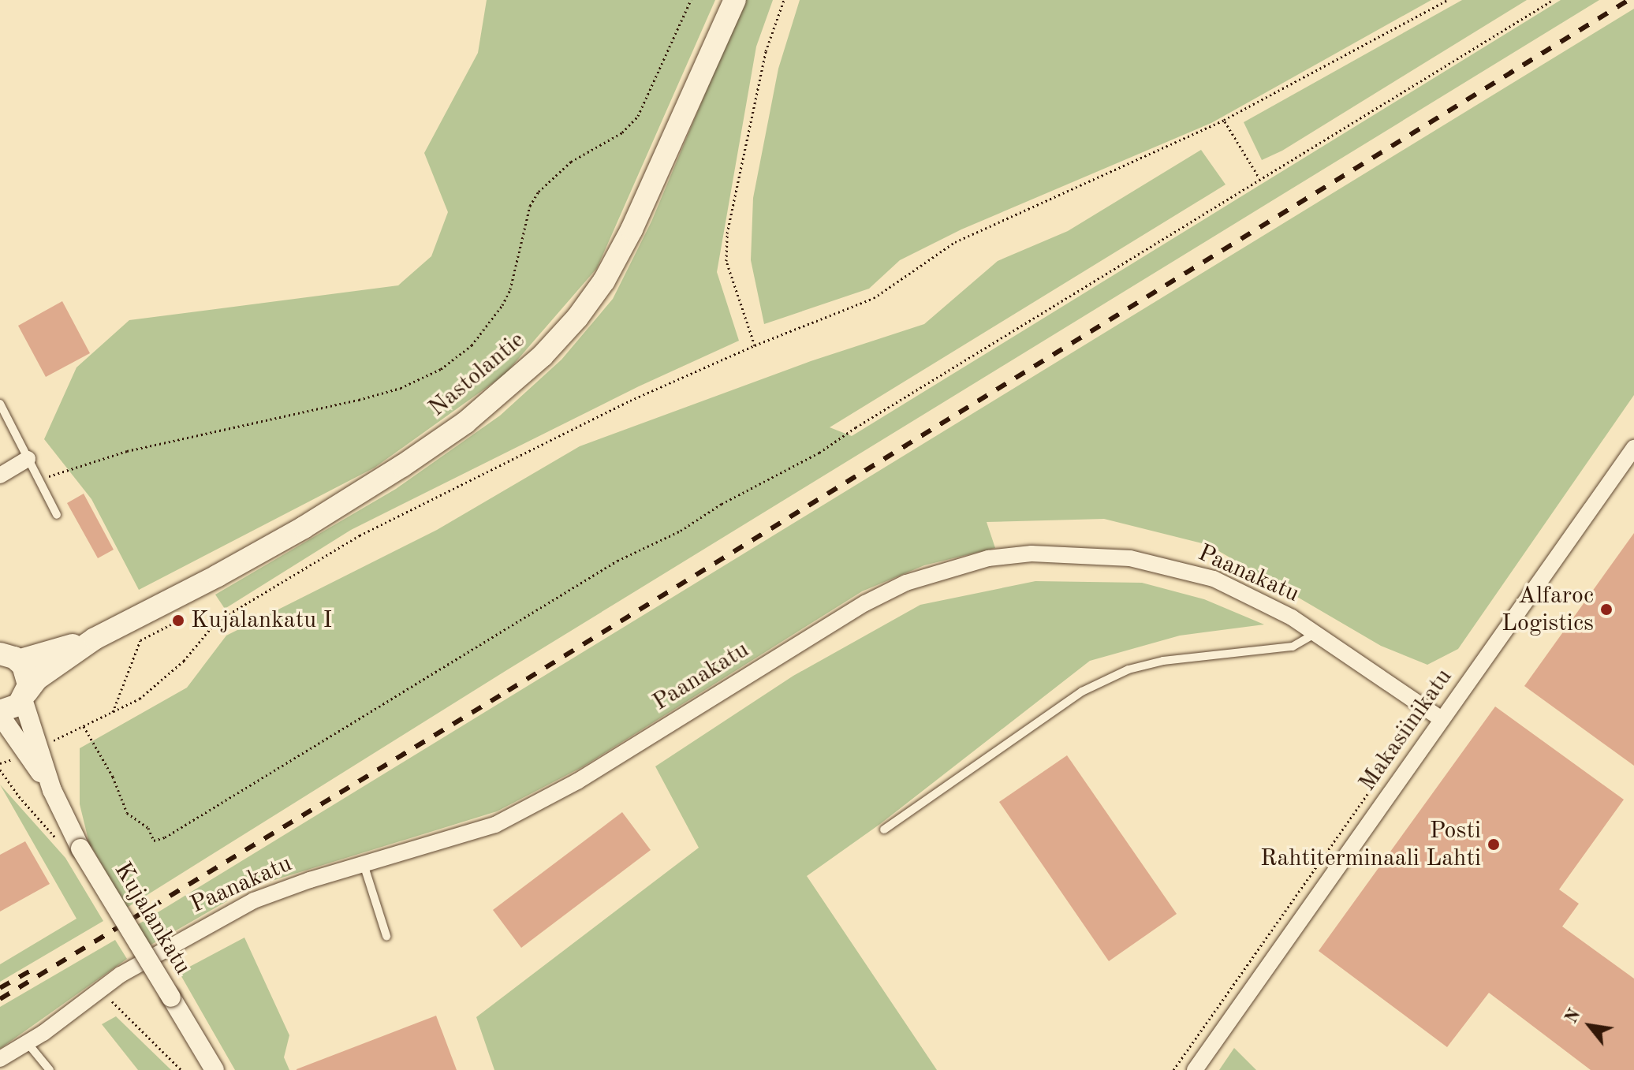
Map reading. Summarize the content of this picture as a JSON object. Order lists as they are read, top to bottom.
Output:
{
  "streets": {
    "main road": ["Nastolantie"],
    "street": ["Paanakatu", "Makasiinikatu", "Kujalankatu"]
  },
  "crossings": [
    ["Nastolantie", "Kujalankatu"],
    ["Paanakatu", "Makasiinikatu"]
  ],
  "places": ["Alfaroc Logistics", "Kujalankatu I", "Posti Rahtiterminaali Lahti"],
  "north": "top left"
}
